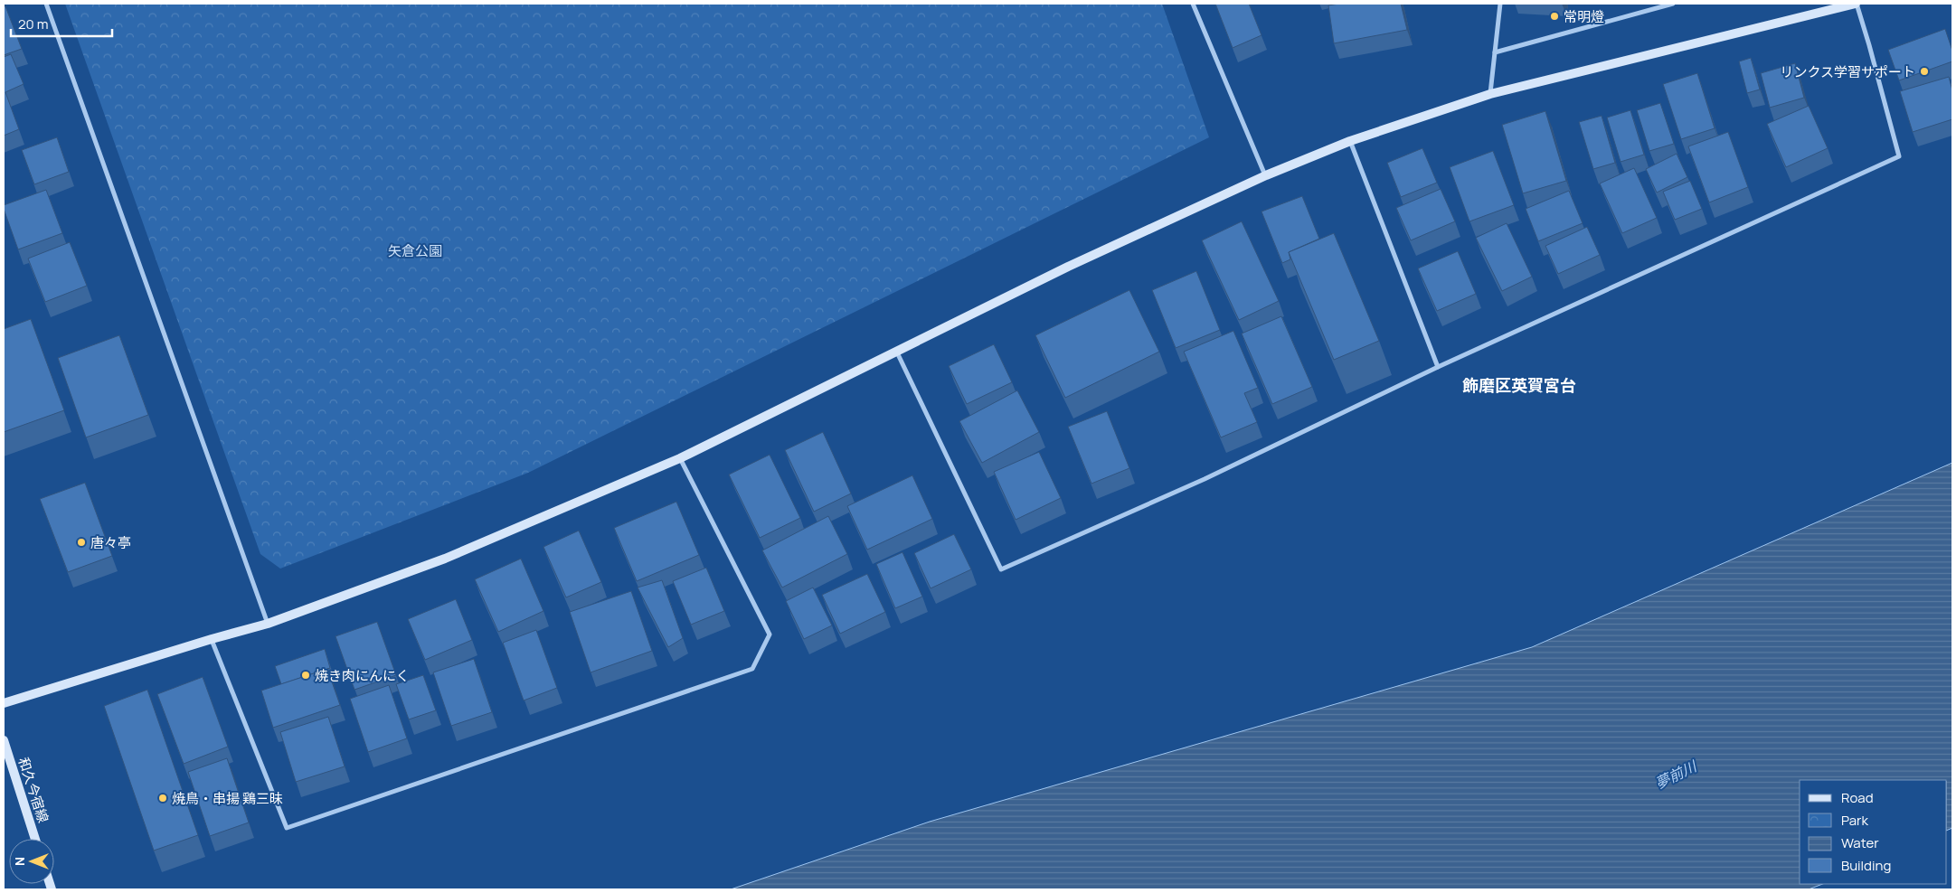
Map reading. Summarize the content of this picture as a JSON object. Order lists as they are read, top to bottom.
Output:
{
  "streets": {
    "street": ["和久今宿線"]
  },
  "districts": ["飾磨区英賀宮台"],
  "water": ["夢前川"],
  "parks": ["矢倉公園"],
  "places": [
    "常明燈",
    "リンクス学習サポート",
    "唐々亭",
    "焼き肉にんにく",
    "焼鳥・串揚 鶏三昧"
  ],
  "legend": [
    "Road",
    "Park",
    "Water",
    "Building"
  ],
  "scale_bar": "20 m",
  "north": "left"
}
